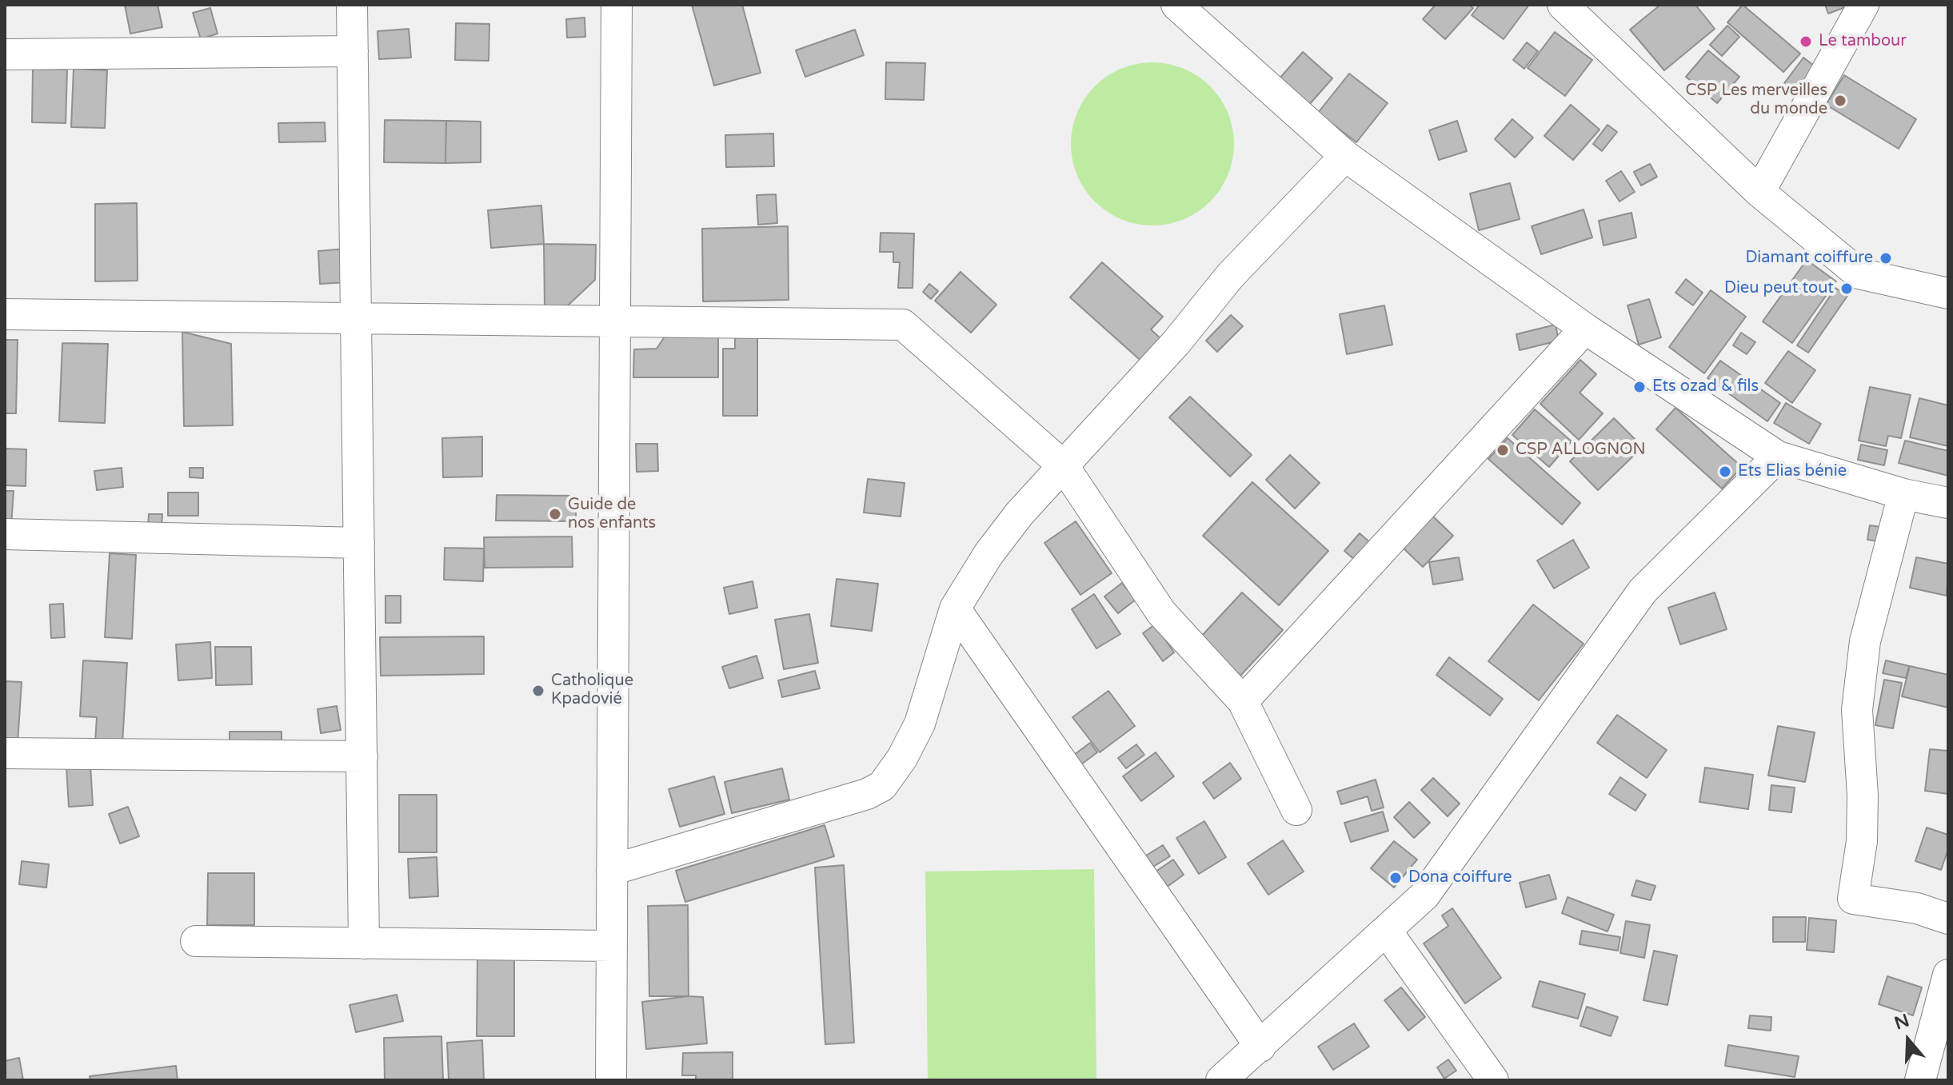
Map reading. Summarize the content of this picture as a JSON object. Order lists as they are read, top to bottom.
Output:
{
  "places": [
    "Le tambour",
    "CSP Les merveilles du monde",
    "Diamant coiffure",
    "Dieu peut tout",
    "Ets ozad & fils",
    "CSP ALLOGNON",
    "Ets Elias bénie",
    "Guide de nos enfants",
    "Catholique Kpadovié",
    "Dona coiffure"
  ],
  "north": "top"
}
